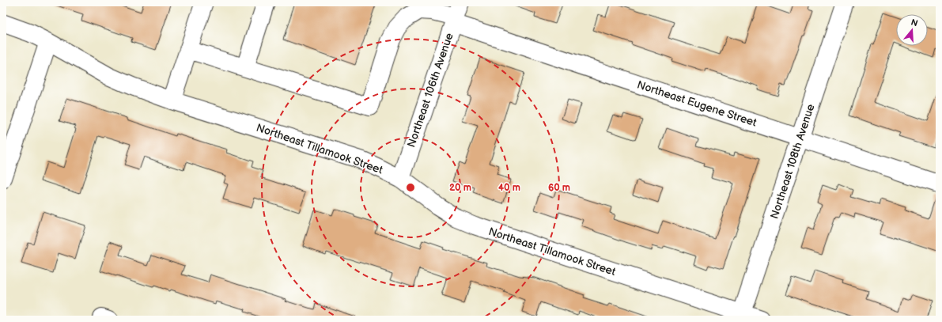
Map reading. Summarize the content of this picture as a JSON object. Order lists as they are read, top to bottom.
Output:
{
  "streets": {
    "street": [
      "Northeast 106th Avenue",
      "Northeast Eugene Street",
      "Northeast Tillamook Street",
      "Northeast 108th Avenue"
    ]
  },
  "crossings": [
    ["Northeast 106th Avenue", "Northeast Eugene Street"],
    ["Northeast 106th Avenue", "Northeast Tillamook Street"],
    ["Northeast Eugene Street", "Northeast 108th Avenue"],
    ["Northeast Tillamook Street", "Northeast 108th Avenue"]
  ],
  "north": "top",
  "rings": ["20 m", "40 m", "60 m"]
}
